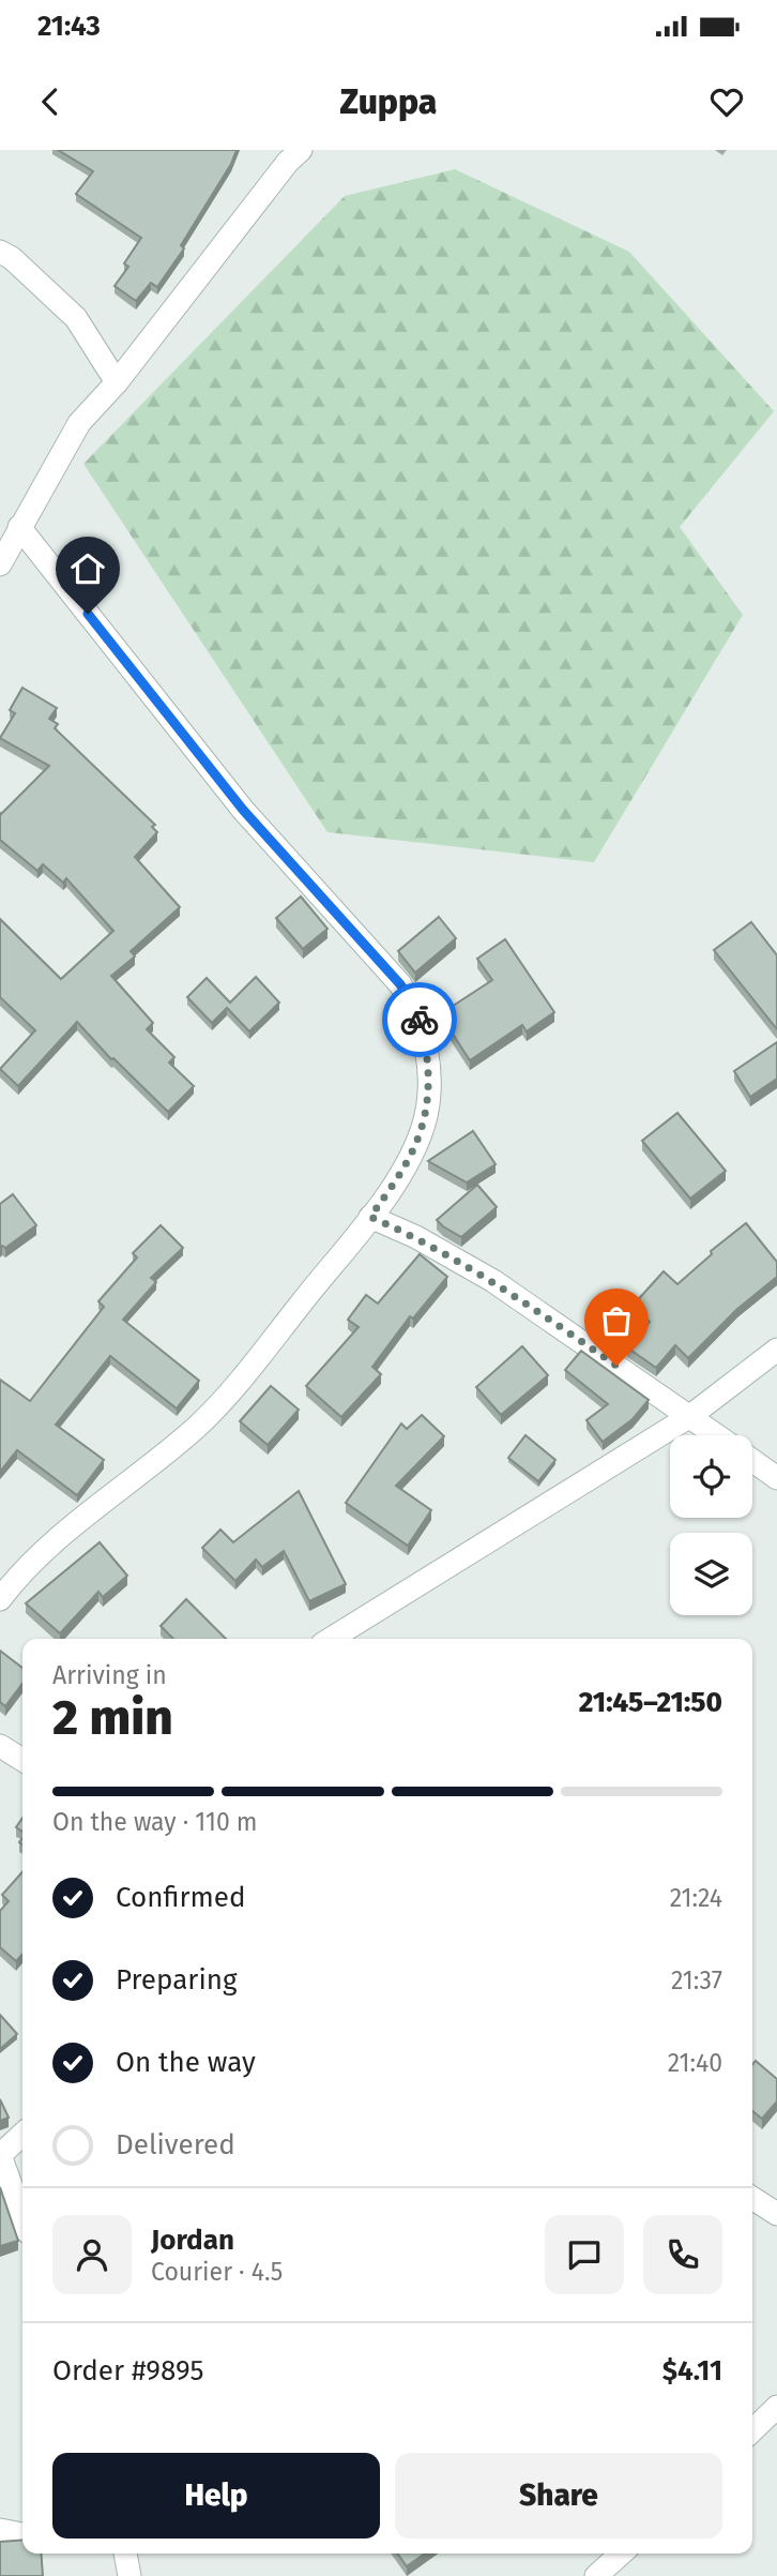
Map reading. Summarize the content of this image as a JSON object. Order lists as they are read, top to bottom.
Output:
{
  "page": {
    "status": "21:43",
    "header": "Zuppa",
    "heading": ["2 min", "Arriving in", "21:45–21:50"],
    "panel": [
      "Jordan",
      "Courier · 4.5",
      "Order #9895",
      "$4.11"
    ],
    "bar": "On the way · 110 m",
    "list": [
      ["Confirmed", "21:24"],
      ["Preparing", "21:37"],
      ["On the way", "21:40"],
      "Delivered"
    ],
    "buttons": ["Help", "Share"]
  }
}
